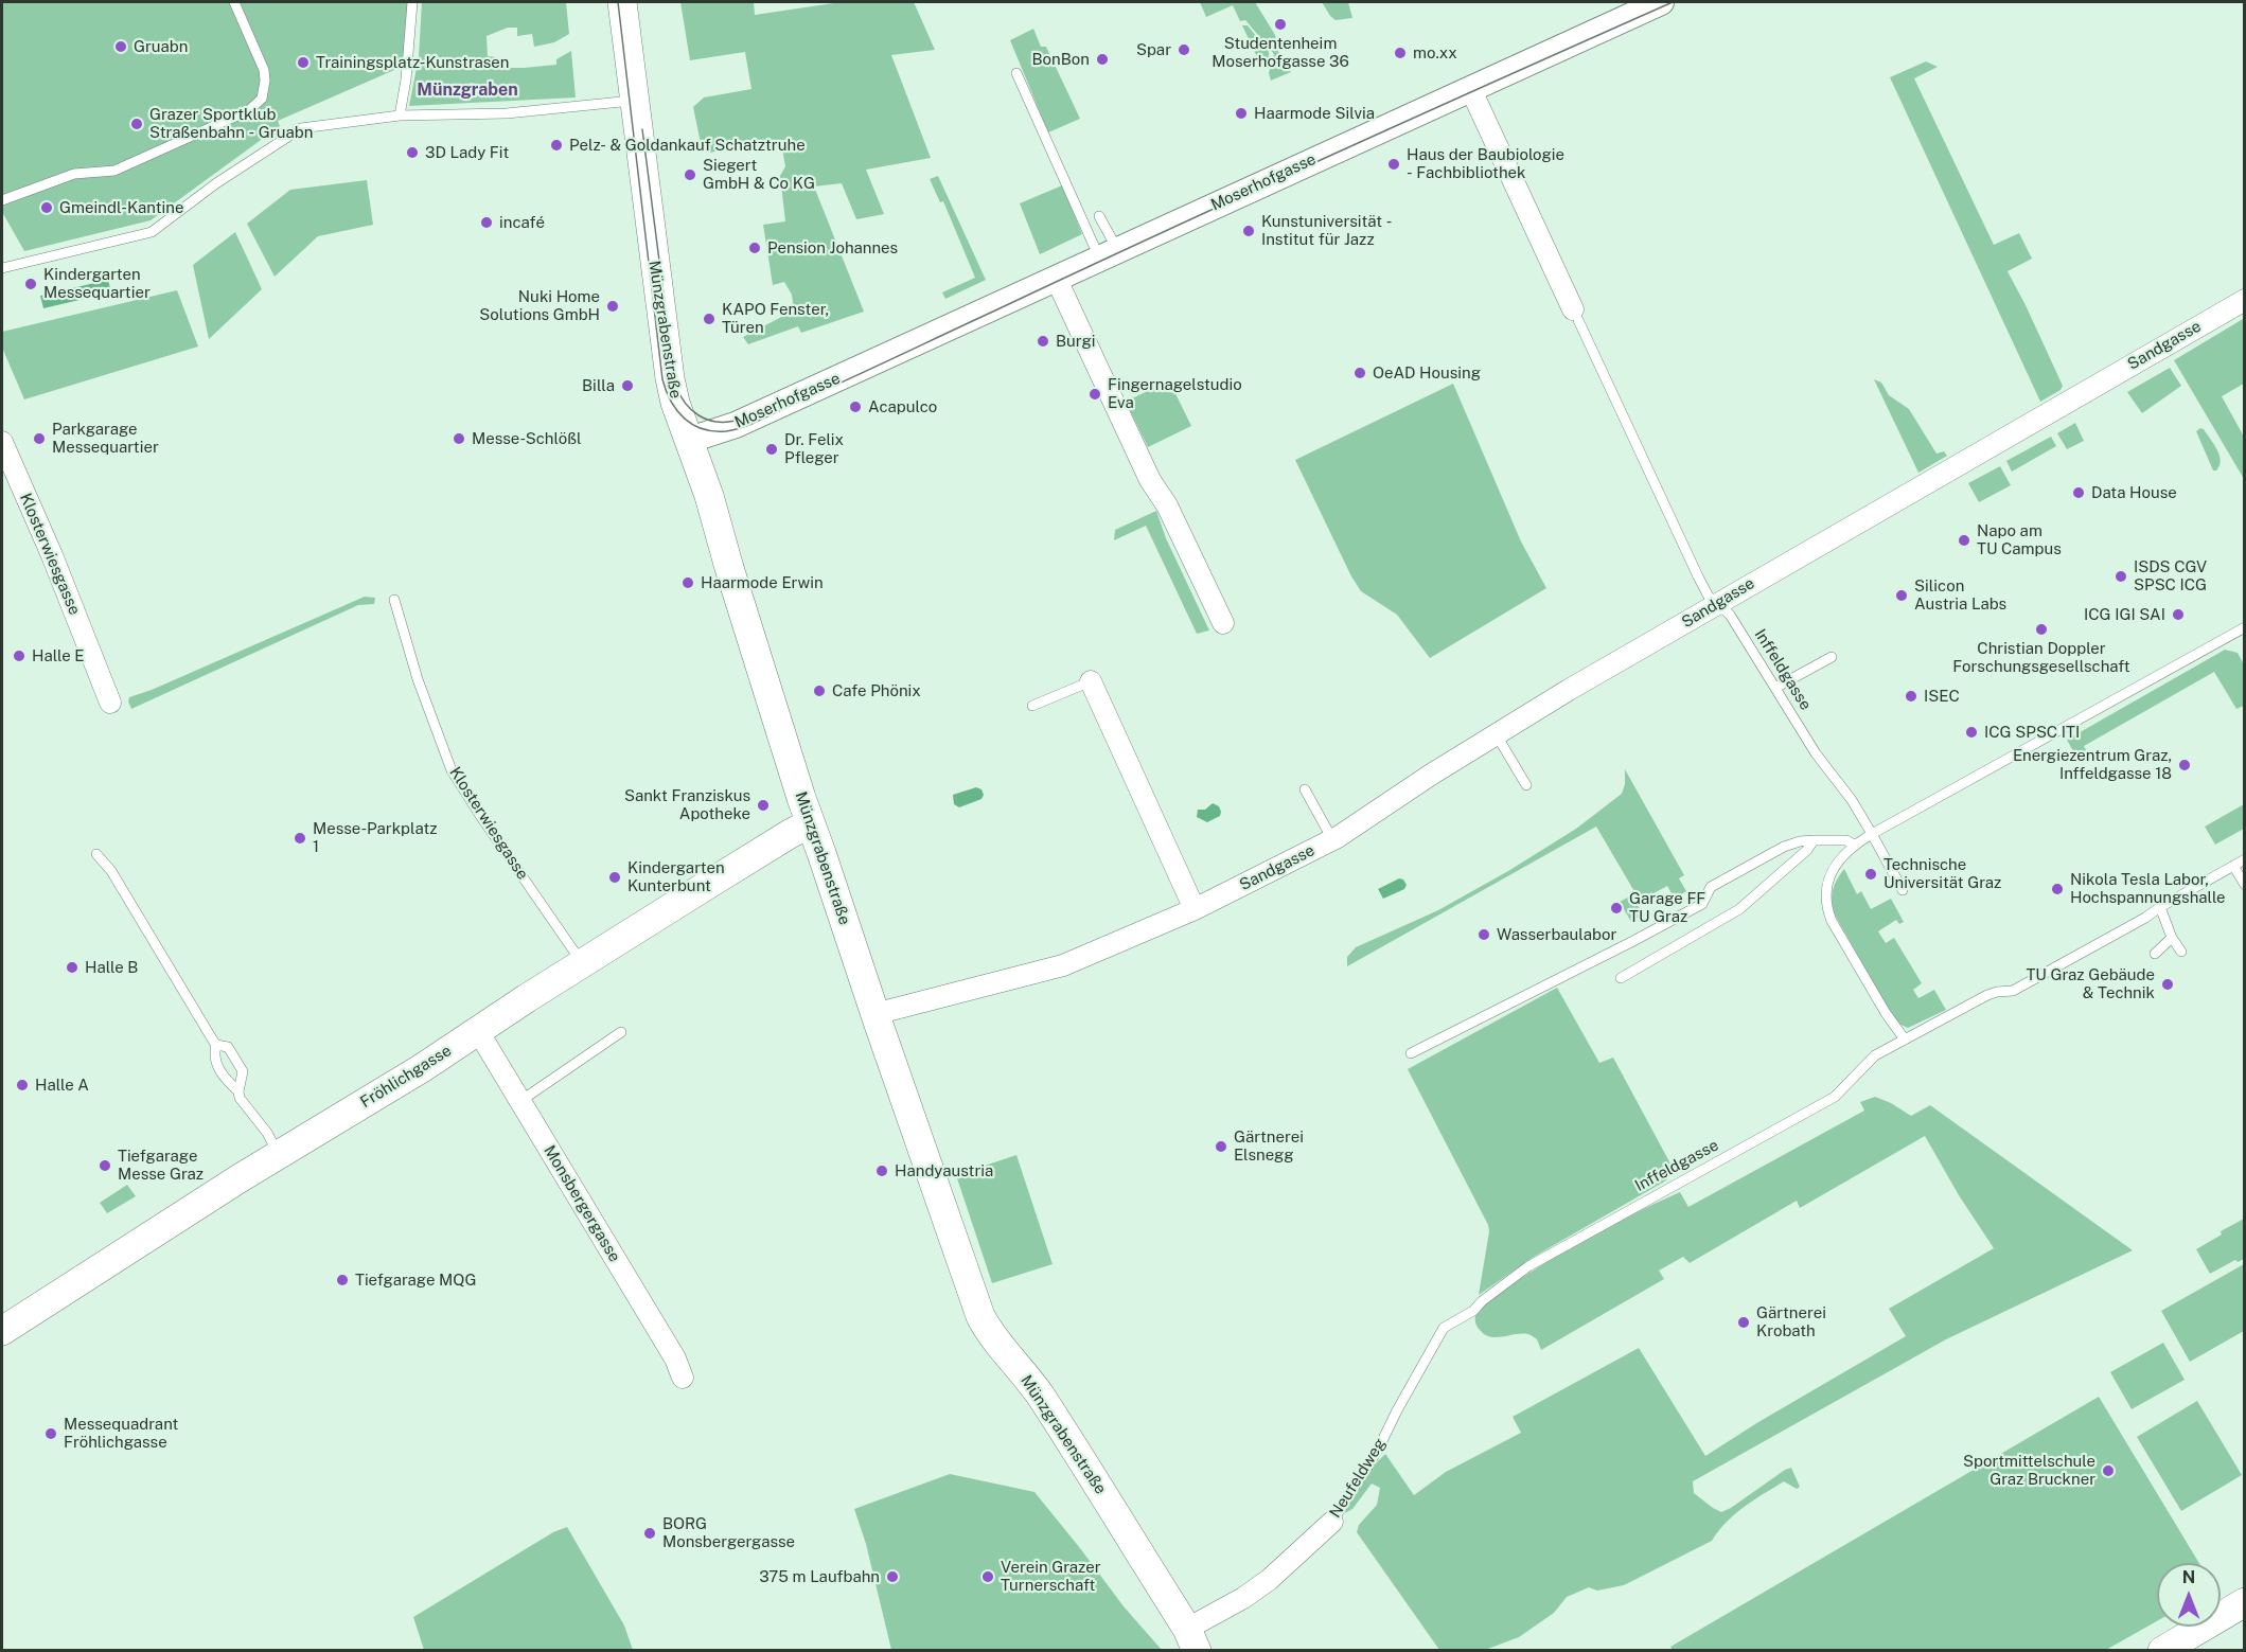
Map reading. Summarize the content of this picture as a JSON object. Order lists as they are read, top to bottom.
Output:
{
  "streets": {
    "main road": ["Münzgrabenstraße", "Fröhlichgasse"],
    "street": [
      "Moserhofgasse",
      "Sandgasse",
      "Klosterwiesgasse",
      "Monsbergergasse",
      "Neufeldweg"
    ],
    "lane": ["Inffeldgasse"]
  },
  "crossings": [
    ["Moserhofgasse", "Münzgrabenstraße"],
    ["Münzgrabenstraße", "Sandgasse"],
    ["Münzgrabenstraße", "Fröhlichgasse"],
    ["Münzgrabenstraße", "Neufeldweg"],
    ["Sandgasse", "Inffeldgasse"],
    ["Klosterwiesgasse", "Fröhlichgasse"],
    ["Inffeldgasse", "Neufeldweg"],
    ["Fröhlichgasse", "Monsbergergasse"]
  ],
  "districts": ["Münzgraben"],
  "places": [
    "Studentenheim Moserhofgasse 36",
    "Gruabn",
    "Spar",
    "mo.xx",
    "BonBon",
    "Trainingsplatz-Kunstrasen",
    "Haarmode Silvia",
    "Grazer Sportklub Straßenbahn - Gruabn",
    "Pelz- & Goldankauf Schatztruhe",
    "3D Lady Fit",
    "Haus der Baubiologie - Fachbibliothek",
    "Siegert GmbH & Co KG",
    "Gmeindl-Kantine",
    "incafé",
    "Kunstuniversität - Institut für Jazz",
    "Pension Johannes",
    "Kindergarten Messequartier",
    "Nuki Home Solutions GmbH",
    "KAPO Fenster, Türen",
    "Burgi",
    "OeAD Housing",
    "Billa",
    "Fingernagelstudio Eva",
    "Acapulco",
    "Parkgarage Messequartier",
    "Messe-Schlößl",
    "Dr. Felix Pfleger",
    "Data House",
    "Napo am TU Campus",
    "ISDS CGV SPSC ICG",
    "Haarmode Erwin",
    "Silicon Austria Labs",
    "ICG IGI SAI",
    "Christian Doppler Forschungsgesellschaft",
    "Halle E",
    "Cafe Phönix",
    "ISEC",
    "ICG SPSC ITI",
    "Energiezentrum Graz, Inffeldgasse 18",
    "Sankt Franziskus Apotheke",
    "Messe-Parkplatz 1",
    "Technische Universität Graz",
    "Kindergarten Kunterbunt",
    "Nikola Tesla Labor, Hochspannungshalle",
    "Garage FF TU Graz",
    "Wasserbaulabor",
    "Halle B",
    "TU Graz Gebäude & Technik",
    "Halle A",
    "Gärtnerei Elsnegg",
    "Tiefgarage Messe Graz",
    "Handyaustria",
    "Tiefgarage MQG",
    "Gärtnerei Krobath",
    "Messequadrant Fröhlichgasse",
    "Sportmittelschule Graz Bruckner",
    "BORG Monsbergergasse",
    "375 m Laufbahn",
    "Verein Grazer Turnerschaft"
  ],
  "north": "top"
}
